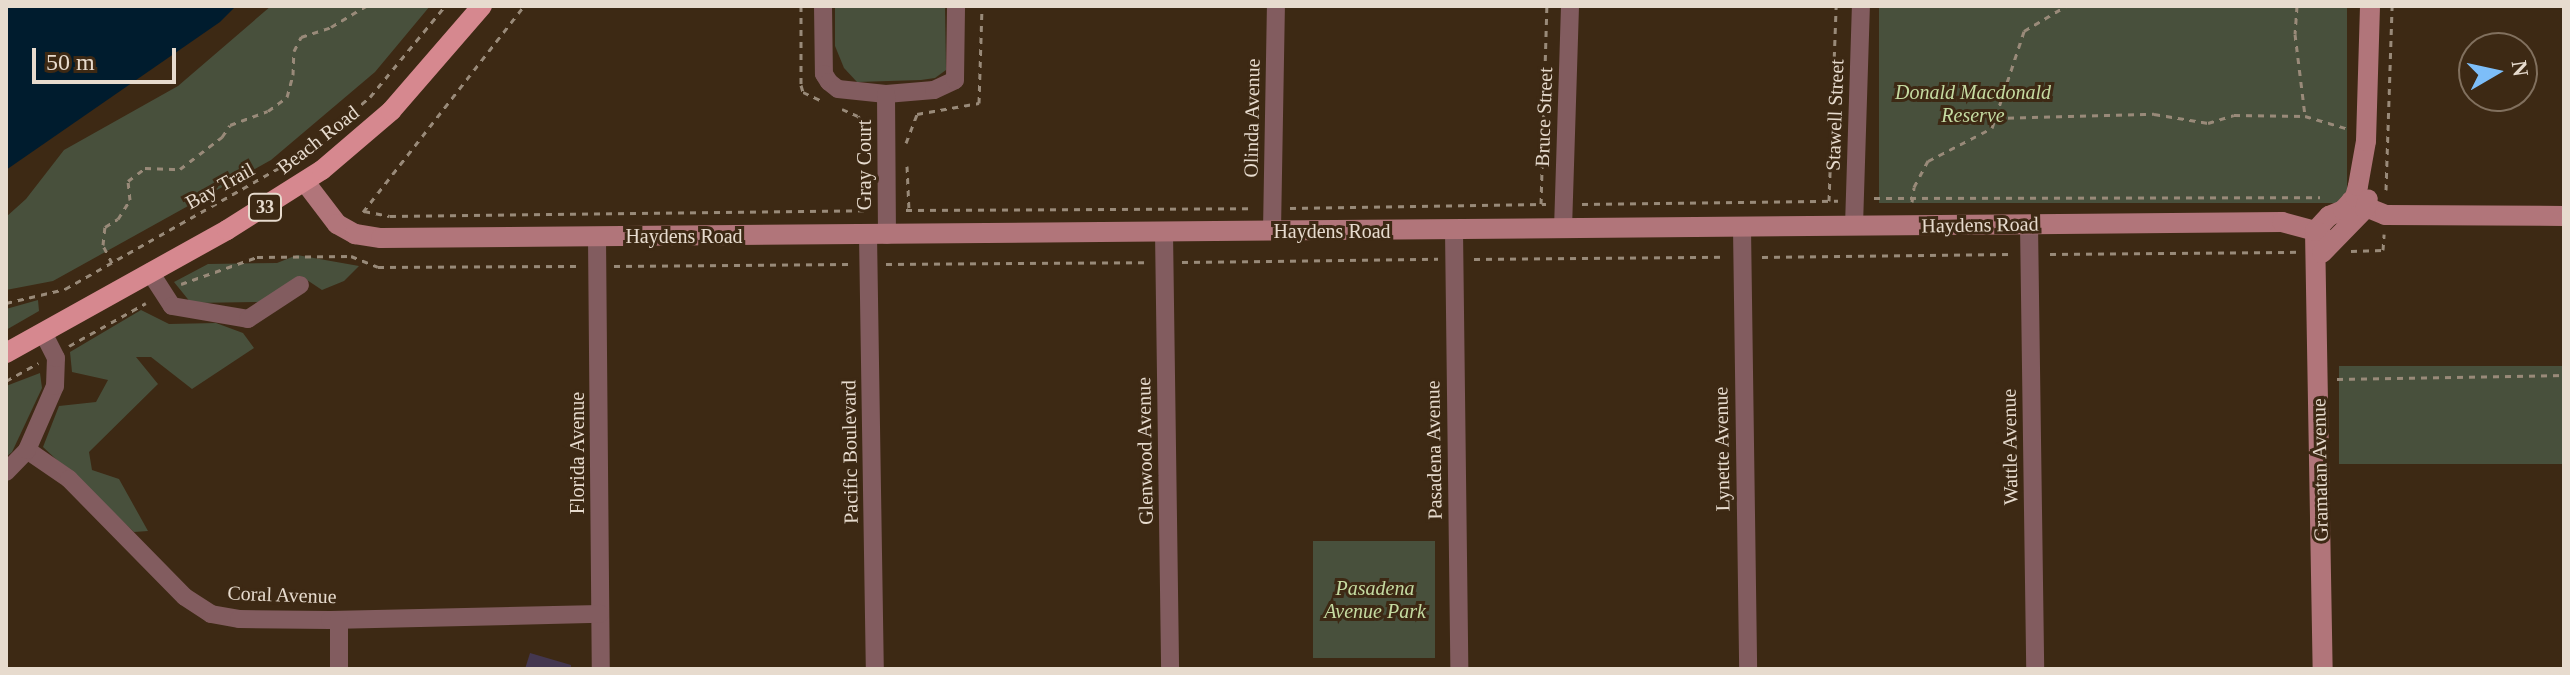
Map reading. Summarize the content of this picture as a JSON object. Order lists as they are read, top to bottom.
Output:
{
  "streets": {
    "main road": ["Beach Road", "33"],
    "street": [
      "Stawell Street",
      "Bruce Street",
      "Olinda Avenue",
      "Gray Court",
      "Haydens Road",
      "Wattle Avenue",
      "Lynette Avenue",
      "Pasadena Avenue",
      "Glenwood Avenue",
      "Pacific Boulevard",
      "Florida Avenue",
      "Gramatan Avenue",
      "Coral Avenue"
    ],
    "path": ["Bay Trail"]
  },
  "crossings": [
    ["Stawell Street", "Haydens Road"],
    ["Bruce Street", "Haydens Road"],
    ["Olinda Avenue", "Haydens Road"],
    ["Gray Court", "Haydens Road"],
    ["Gray Court", "Pacific Boulevard"],
    ["Haydens Road", "Wattle Avenue"],
    ["Haydens Road", "Lynette Avenue"],
    ["Haydens Road", "Pasadena Avenue"],
    ["Haydens Road", "Glenwood Avenue"],
    ["Haydens Road", "Pacific Boulevard"],
    ["Haydens Road", "Florida Avenue"],
    ["Haydens Road", "Gramatan Avenue"],
    ["Florida Avenue", "Coral Avenue"]
  ],
  "parks": ["Donald Macdonald Reserve", "Pasadena Avenue Park"],
  "scale_bar": "50 m",
  "north": "right"
}
